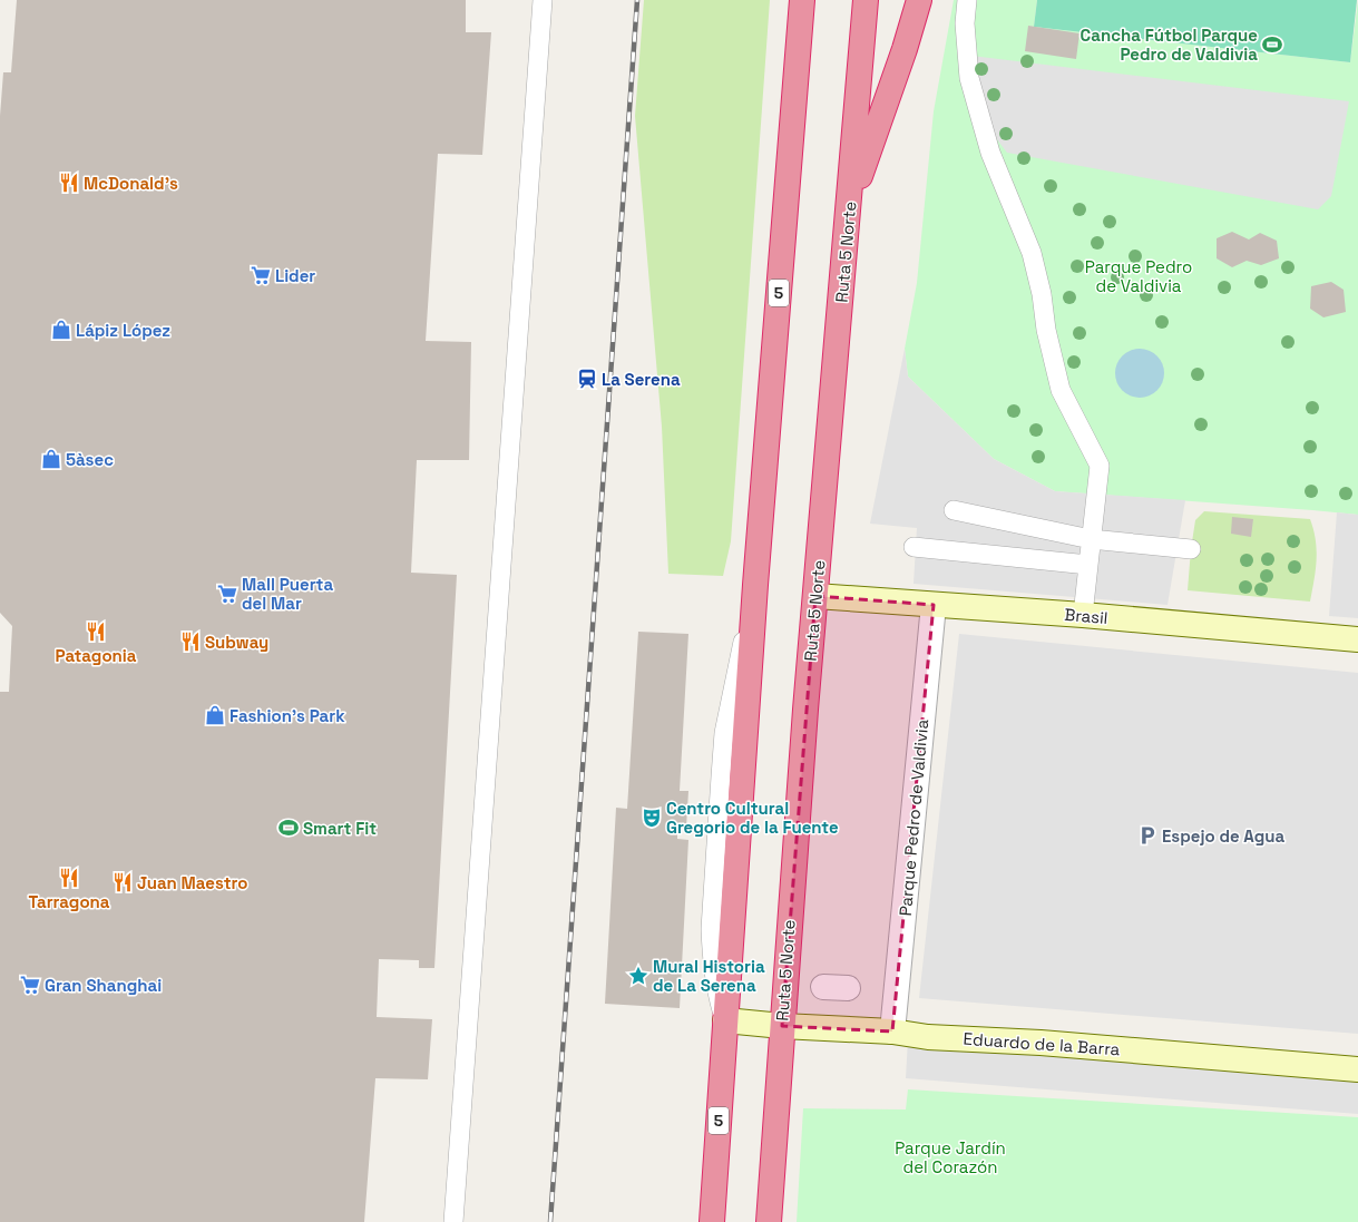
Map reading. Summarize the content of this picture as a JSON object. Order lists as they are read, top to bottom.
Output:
{
  "streets": {
    "highway": ["Ruta 5 Norte", "5"],
    "street": ["Brasil", "Parque Pedro de Valdivia", "Eduardo de la Barra"]
  },
  "crossings": [
    ["Ruta 5 Norte", "Brasil"],
    ["Ruta 5 Norte", "Eduardo de la Barra"],
    ["5", "Eduardo de la Barra"],
    ["Brasil", "Parque Pedro de Valdivia"],
    ["Parque Pedro de Valdivia", "Eduardo de la Barra"]
  ],
  "parks": ["Parque Pedro de Valdivia", "Parque Jardín del Corazón"],
  "places": {
    "sports": ["Cancha Fútbol Parque Pedro de Valdivia", "Smart Fit"],
    "restaurant": [
      "McDonald's",
      "Patagonia",
      "Subway",
      "Tarragona",
      "Juan Maestro"
    ],
    "supermarket": ["Lider", "Mall Puerta del Mar", "Gran Shanghai"],
    "shop": ["Lápiz López", "5àsec", "Fashion's Park"],
    "station": ["La Serena"],
    "theatre": ["Centro Cultural Gregorio de la Fuente"],
    "parking": ["Espejo de Agua"],
    "place": ["Mural Historia de La Serena"]
  }
}
